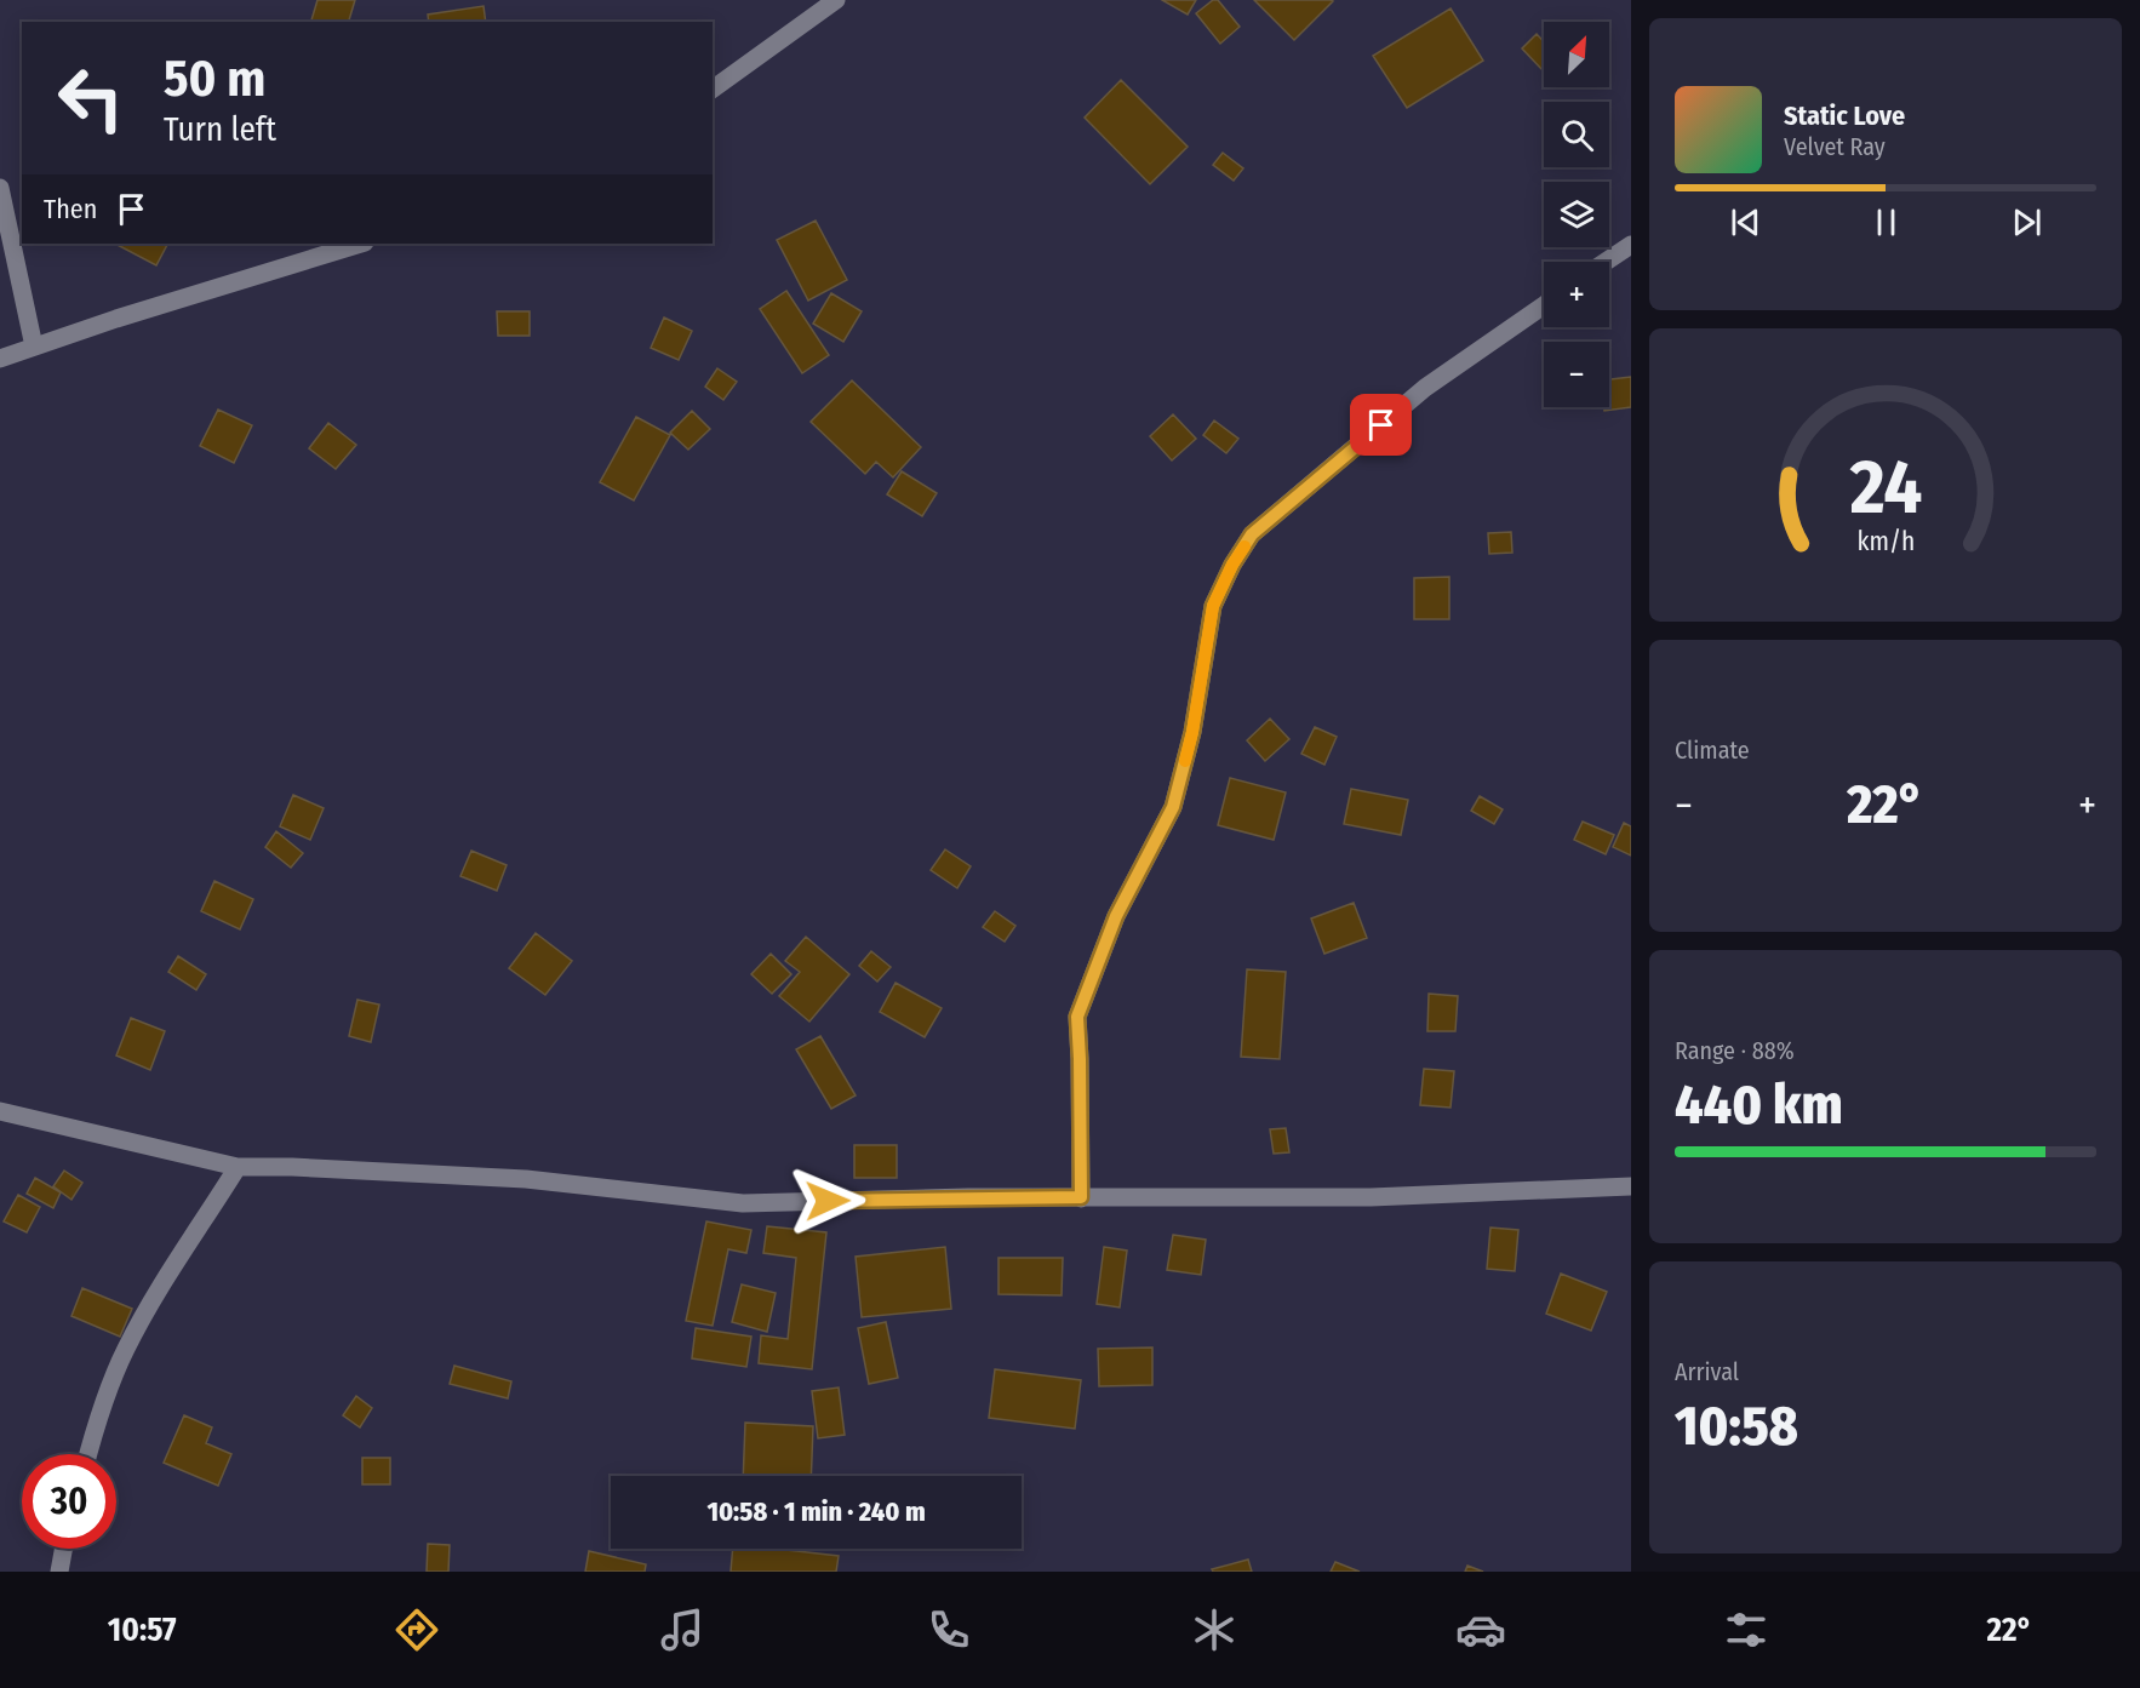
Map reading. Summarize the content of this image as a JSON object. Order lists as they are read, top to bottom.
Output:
{
  "north": "top right",
  "page": {
    "map_buttons": ["+", "−"],
    "turn": ["50 m", "Turn left"],
    "song": ["Static Love", "Velvet Ray"],
    "then": "Then",
    "tile": [
      "Climate",
      ["Range · 88%", "440 km"],
      ["Arrival", "10:58"]
    ],
    "heat": ["−", "22°", "+"],
    "limit": "30",
    "trip": "10:58 · 1 min · 240 m",
    "tabs": ["10:57", "22°"],
    "gauge": ["24", "km/h"]
  }
}
